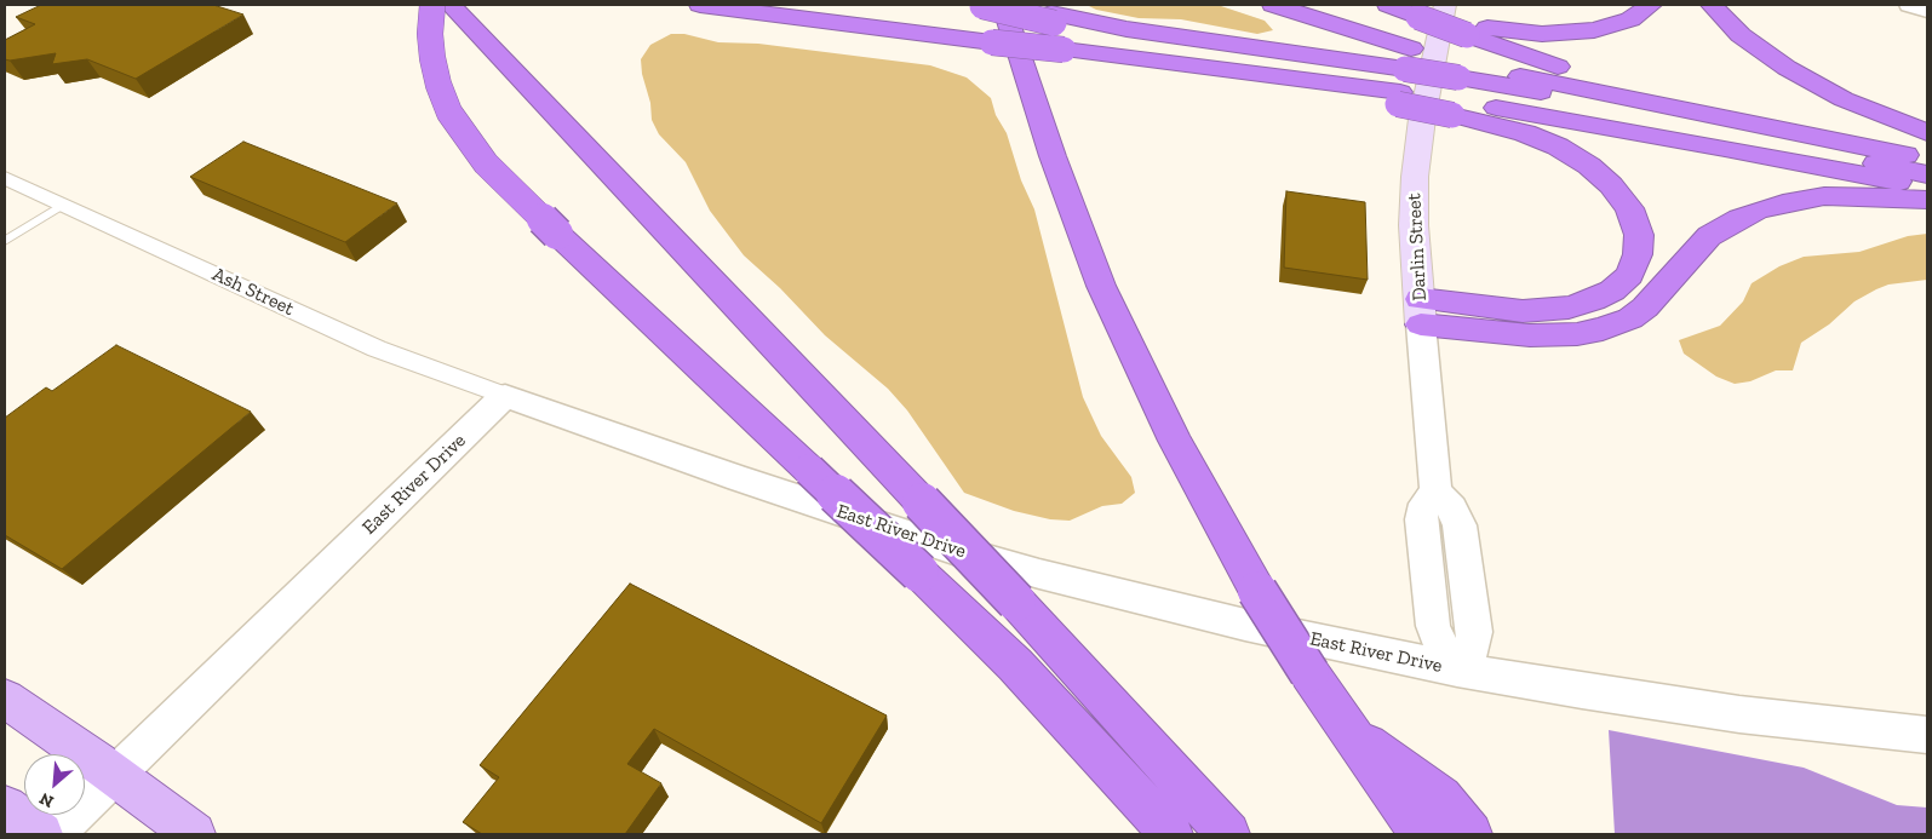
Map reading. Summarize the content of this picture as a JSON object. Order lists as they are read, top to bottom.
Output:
{
  "streets": {
    "main road": ["Darlin Street"],
    "street": ["Ash Street", "East River Drive"]
  },
  "crossings": [
    ["Darlin Street", "East River Drive"],
    ["Ash Street", "East River Drive"]
  ],
  "north": "bottom left"
}
